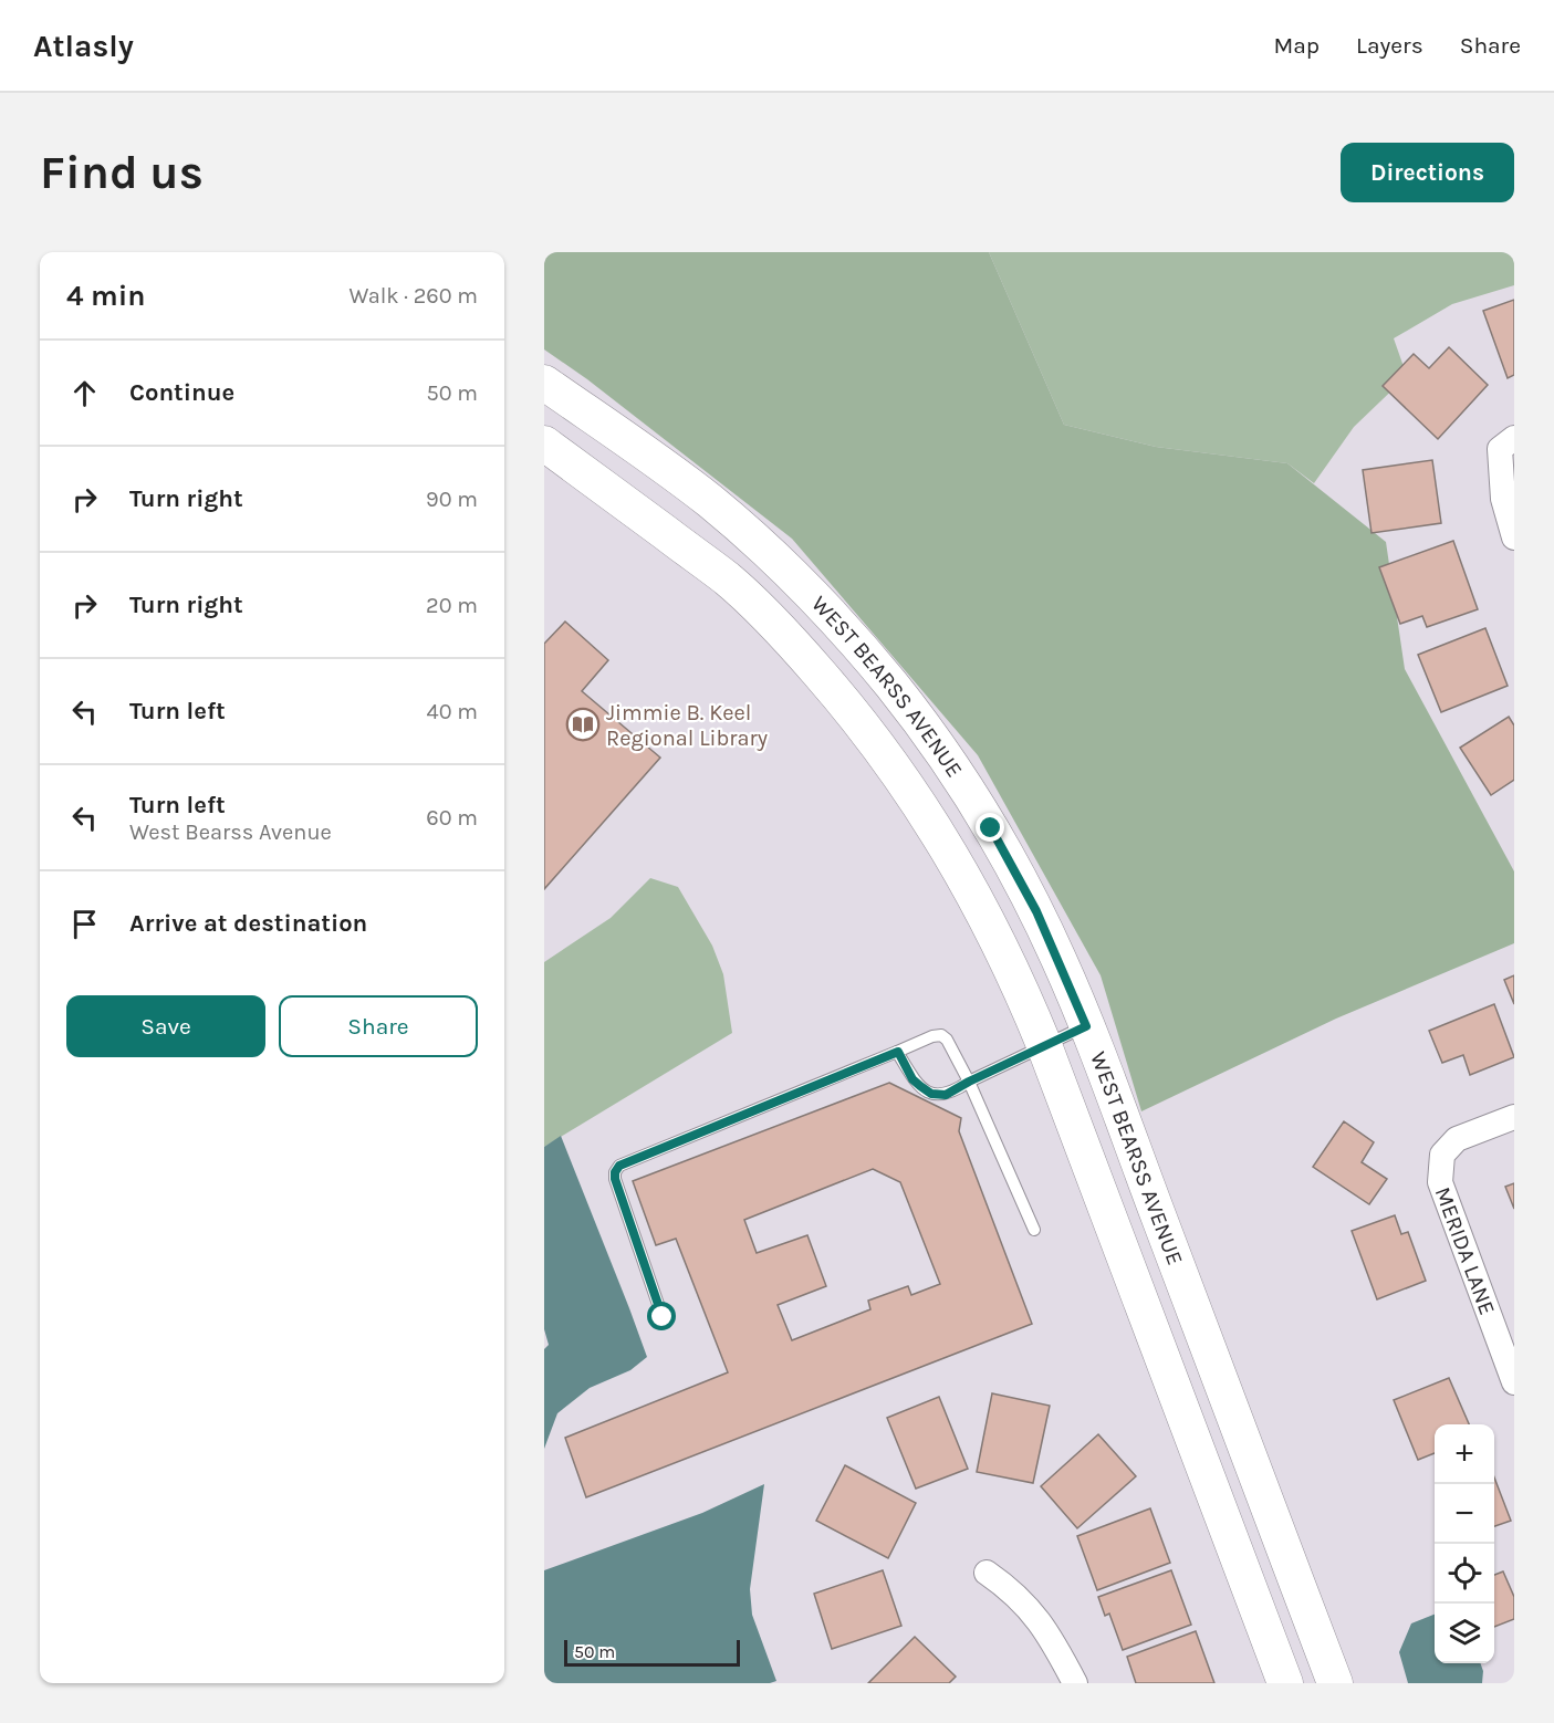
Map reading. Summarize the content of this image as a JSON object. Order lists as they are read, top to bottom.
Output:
{
  "streets": {
    "main road": ["WEST BEARSS AVENUE"],
    "street": ["MERIDA LANE"]
  },
  "places": {
    "library": ["Jimmie B. Keel Regional Library"]
  },
  "scale_bar": "50 m",
  "page": {
    "header": "Atlasly",
    "nav": ["Map", "Layers", "Share"],
    "buttons": [
      "Directions",
      ["Save", "Share"]
    ],
    "title": "Find us",
    "heading": ["4 min", "Walk · 260 m"],
    "list": [
      ["Continue", "50 m"],
      ["Turn right", "90 m"],
      ["Turn right", "20 m"],
      ["Turn left", "40 m"],
      ["Turn left", "West Bearss Avenue", "60 m"],
      "Arrive at destination"
    ],
    "map_buttons": ["+", "−"],
    "scale": "50 m"
  }
}
